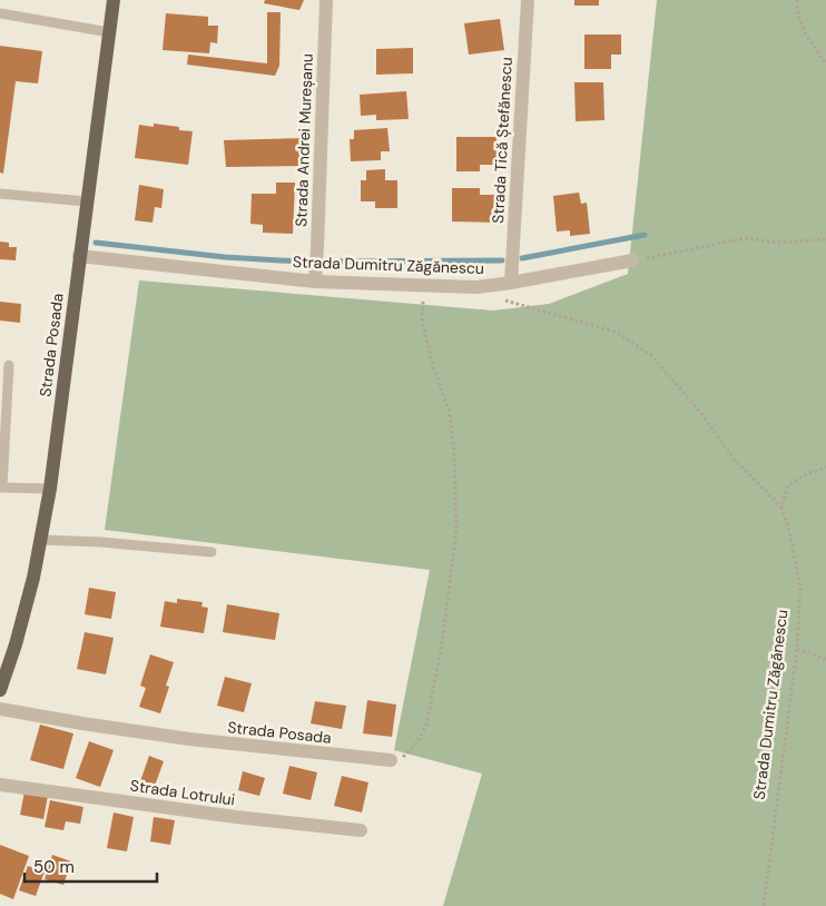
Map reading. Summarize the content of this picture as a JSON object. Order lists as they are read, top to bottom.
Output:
{
  "streets": {
    "main road": ["Strada Posada"],
    "street": [
      "Strada Andrei Mureșanu",
      "Strada Tică Ștefănescu",
      "Strada Dumitru Zăgănescu",
      "Strada Lotrului"
    ]
  },
  "crossings": [
    ["Strada Andrei Mureșanu", "Strada Dumitru Zăgănescu"],
    ["Strada Tică Ștefănescu", "Strada Dumitru Zăgănescu"],
    ["Strada Dumitru Zăgănescu", "Strada Posada"]
  ],
  "scale_bar": "50 m"
}
